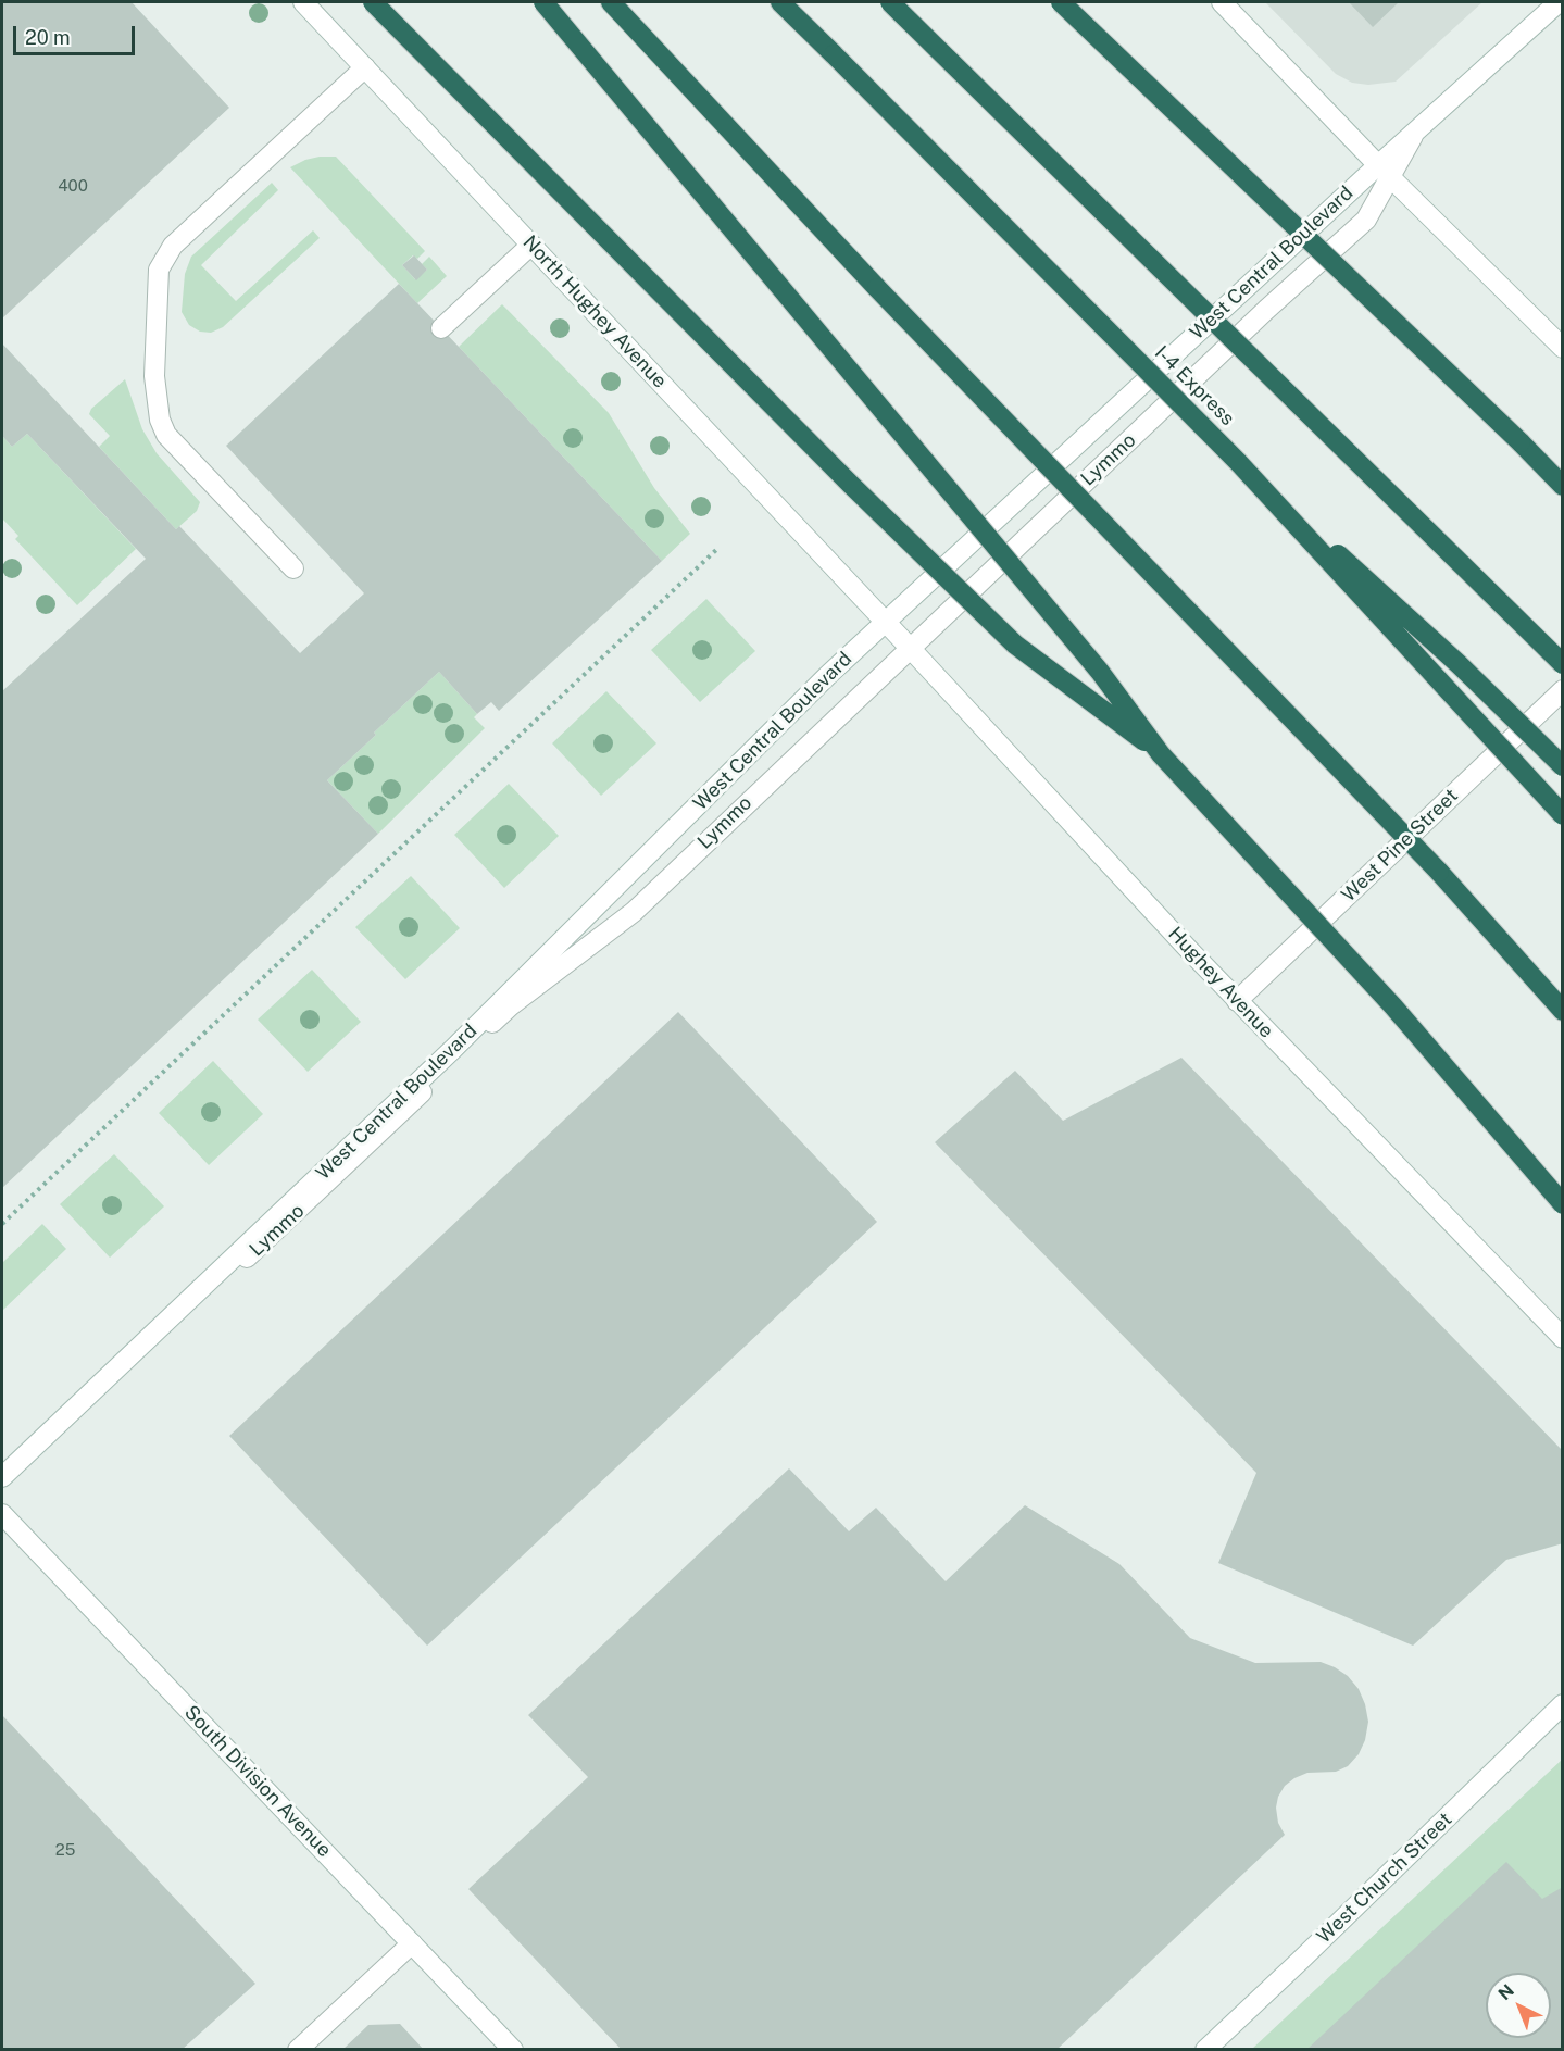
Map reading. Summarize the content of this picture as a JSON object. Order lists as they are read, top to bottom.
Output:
{
  "streets": {
    "highway": ["I-4 Express"],
    "street": [
      "West Central Boulevard",
      "North Hughey Avenue",
      "Lymmo",
      "West Pine Street",
      "Hughey Avenue",
      "South Division Avenue",
      "West Church Street"
    ]
  },
  "crossings": [
    ["West Central Boulevard", "North Hughey Avenue"],
    ["West Central Boulevard", "Lymmo"],
    ["West Central Boulevard", "Hughey Avenue"],
    ["North Hughey Avenue", "Hughey Avenue"],
    ["Lymmo", "Hughey Avenue"],
    ["West Pine Street", "Hughey Avenue"]
  ],
  "house_numbers": ["400", "25"],
  "scale_bar": "20 m",
  "north": "top left"
}
